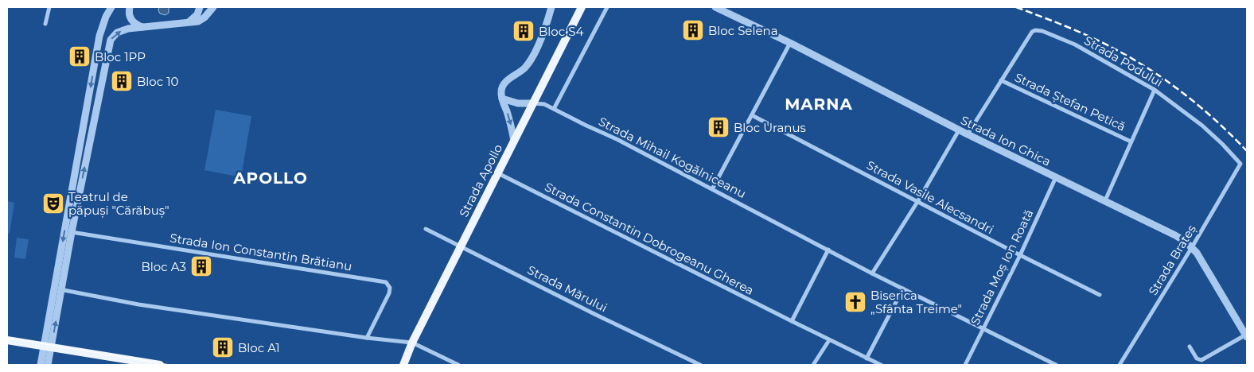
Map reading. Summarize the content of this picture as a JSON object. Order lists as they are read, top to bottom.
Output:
{
  "streets": {
    "main road": ["Strada Apollo"],
    "street": [
      "Strada Podului",
      "Strada Ștefan Petică",
      "Strada Ion Ghica",
      "Strada Mihail Kogălniceanu",
      "Strada Vasile Alecsandri",
      "Strada Constantin Dobrogeanu Gherea",
      "Strada Ion Constantin Brătianu",
      "Strada Brateș",
      "Strada Moș Ion Roată",
      "Strada Mărului"
    ]
  },
  "crossings": [
    ["Strada Podului", "Strada Ștefan Petică"],
    ["Strada Podului", "Strada Ion Ghica"],
    ["Strada Podului", "Strada Brateș"],
    ["Strada Ion Ghica", "Strada Brateș"],
    ["Strada Ion Ghica", "Strada Moș Ion Roată"],
    ["Strada Mihail Kogălniceanu", "Strada Apollo"],
    ["Strada Apollo", "Strada Constantin Dobrogeanu Gherea"],
    ["Strada Apollo", "Strada Mărului"],
    ["Strada Vasile Alecsandri", "Strada Moș Ion Roată"]
  ],
  "districts": ["MARNA", "APOLLO"],
  "places": {
    "building": [
      "Bloc Selena",
      "Bloc S4",
      "Bloc 1PP",
      "Bloc 10",
      "Bloc Uranus",
      "Bloc A3",
      "Bloc A1"
    ],
    "theatre": ["Teatrul de păpuși \"Cărăbuș\""],
    "church": ["Biserica „Sfânta Treime\""]
  }
}
